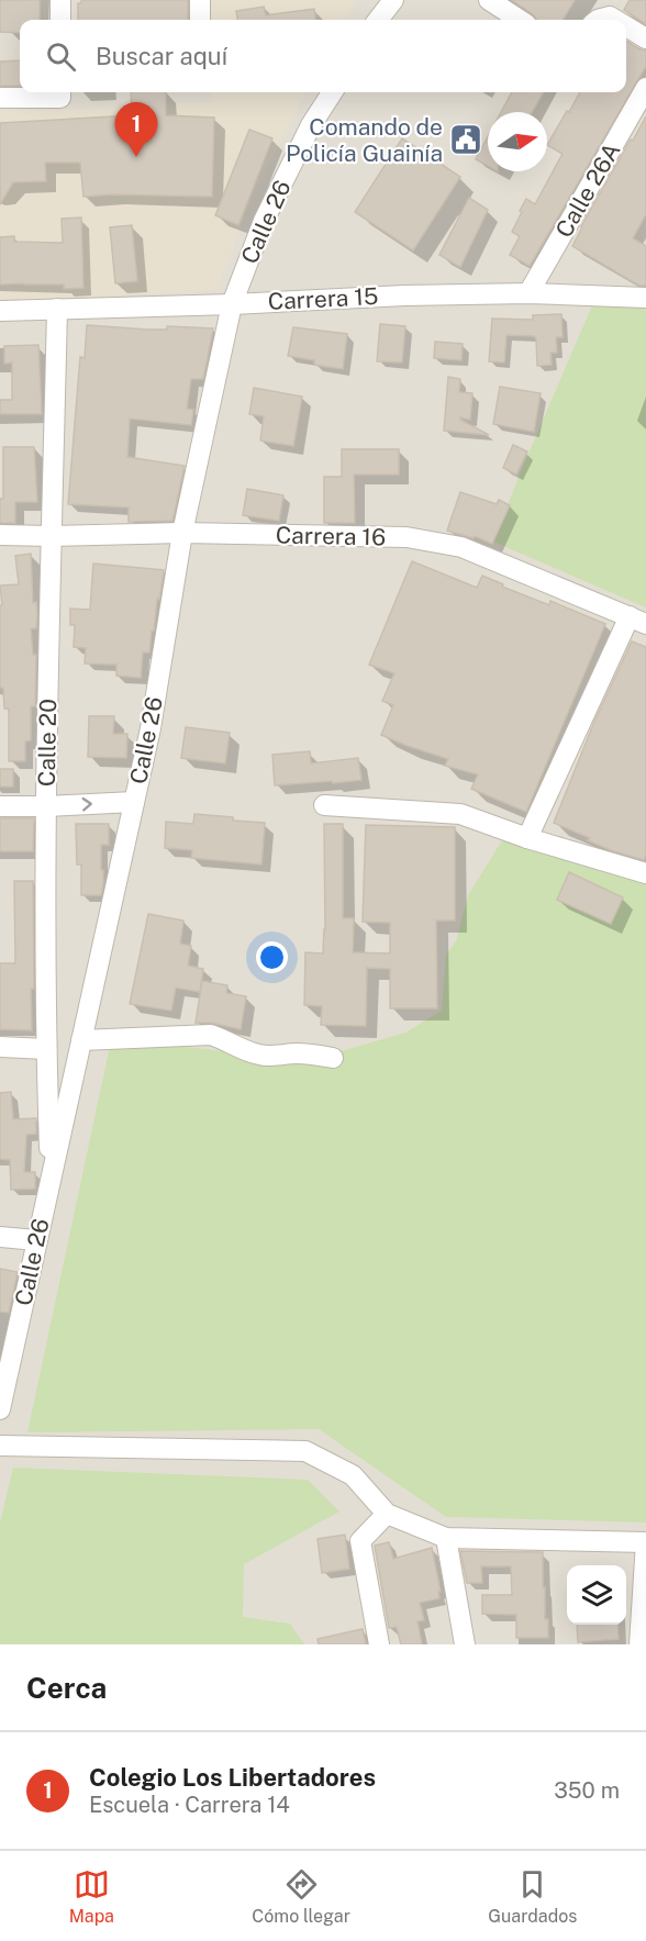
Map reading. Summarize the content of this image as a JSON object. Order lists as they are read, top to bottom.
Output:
{
  "streets": {
    "street": [
      "Calle 26A",
      "Calle 26",
      "Carrera 15",
      "Carrera 16",
      "Calle 20"
    ]
  },
  "crossings": [
    ["Calle 26A", "Carrera 15"],
    ["Calle 26", "Carrera 15"],
    ["Calle 26", "Carrera 16"],
    ["Calle 26", "Calle 20"],
    ["Carrera 15", "Calle 20"],
    ["Carrera 16", "Calle 20"]
  ],
  "places": {
    "public building": ["Comando de Policía Guainía"]
  },
  "north": "right",
  "page": {
    "search": "Buscar aquí",
    "pins": "1",
    "heading": "Cerca",
    "list": [
      {
        "mark": "1",
        "name": "Colegio Los Libertadores",
        "note": "Escuela · Carrera 14",
        "value": "350 m"
      }
    ],
    "nav": ["Mapa", "Cómo llegar", "Guardados"]
  }
}
